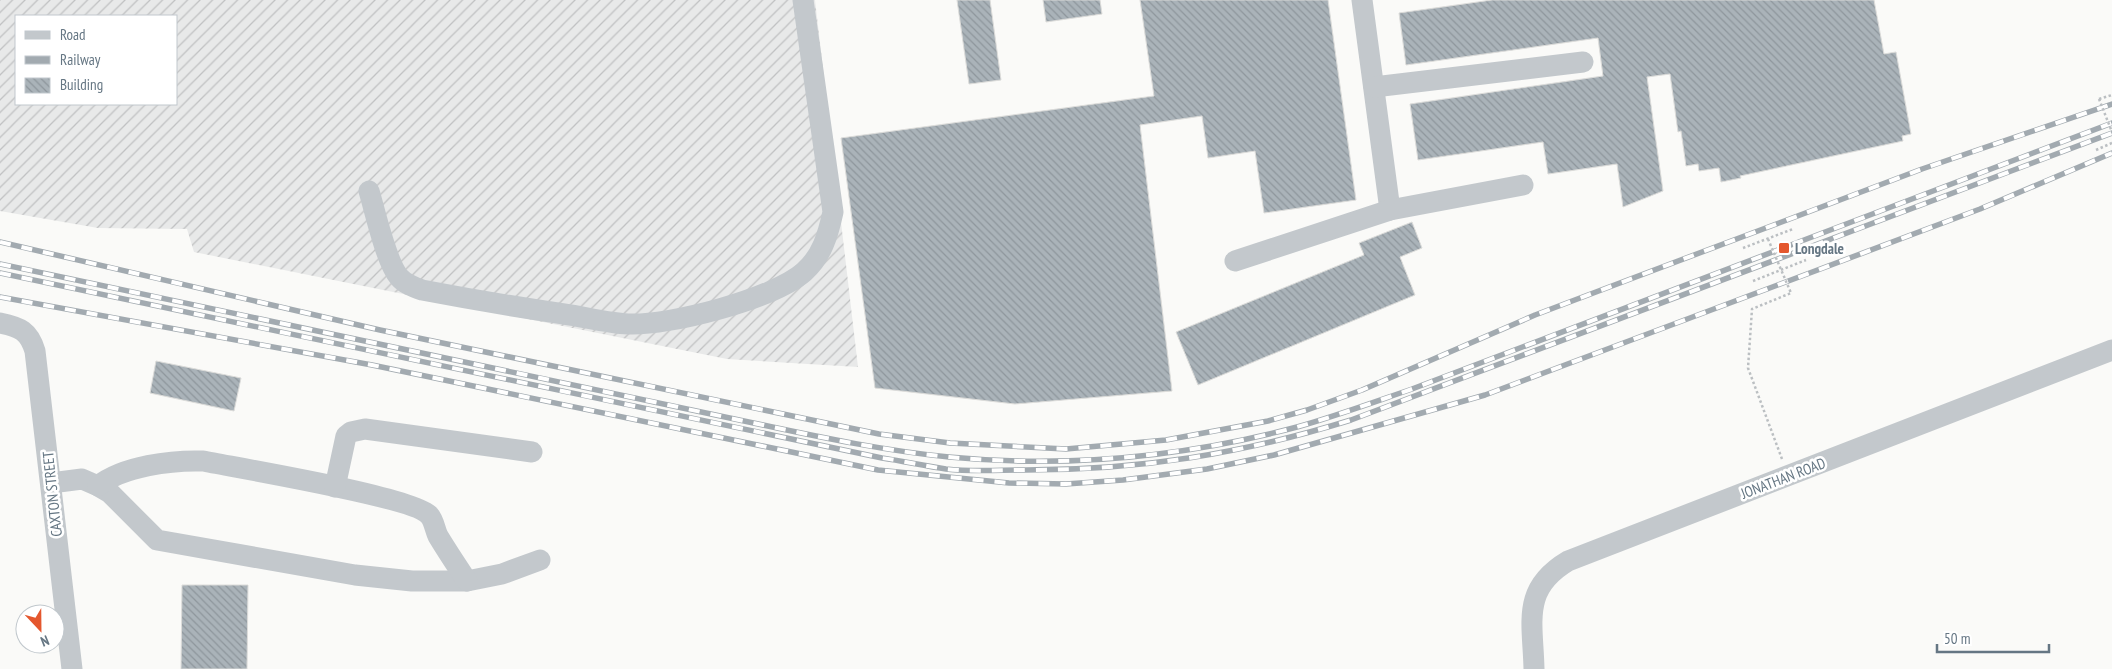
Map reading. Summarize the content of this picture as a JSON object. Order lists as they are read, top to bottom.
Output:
{
  "streets": {
    "street": ["JONATHAN ROAD", "CAXTON STREET"]
  },
  "places": {
    "transit": ["Longdale"]
  },
  "legend": ["Road", "Railway", "Building"],
  "scale_bar": "50 m",
  "north": "bottom"
}
